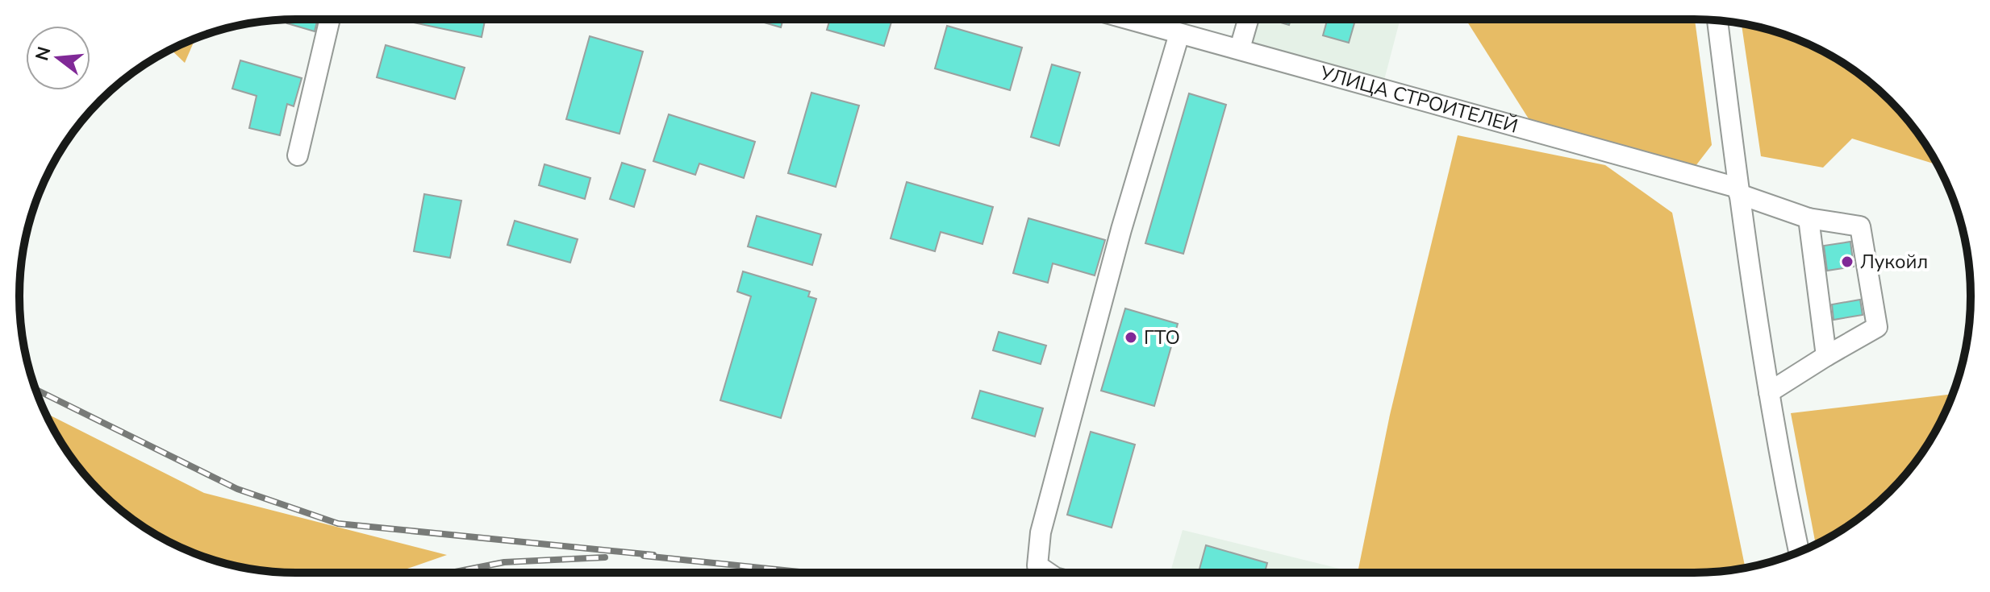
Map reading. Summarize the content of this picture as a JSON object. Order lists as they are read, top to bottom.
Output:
{
  "streets": {
    "street": ["УЛИЦА СТРОИТЕЛЕЙ"]
  },
  "places": ["Лукойл", "ГТО"],
  "north": "left"
}
